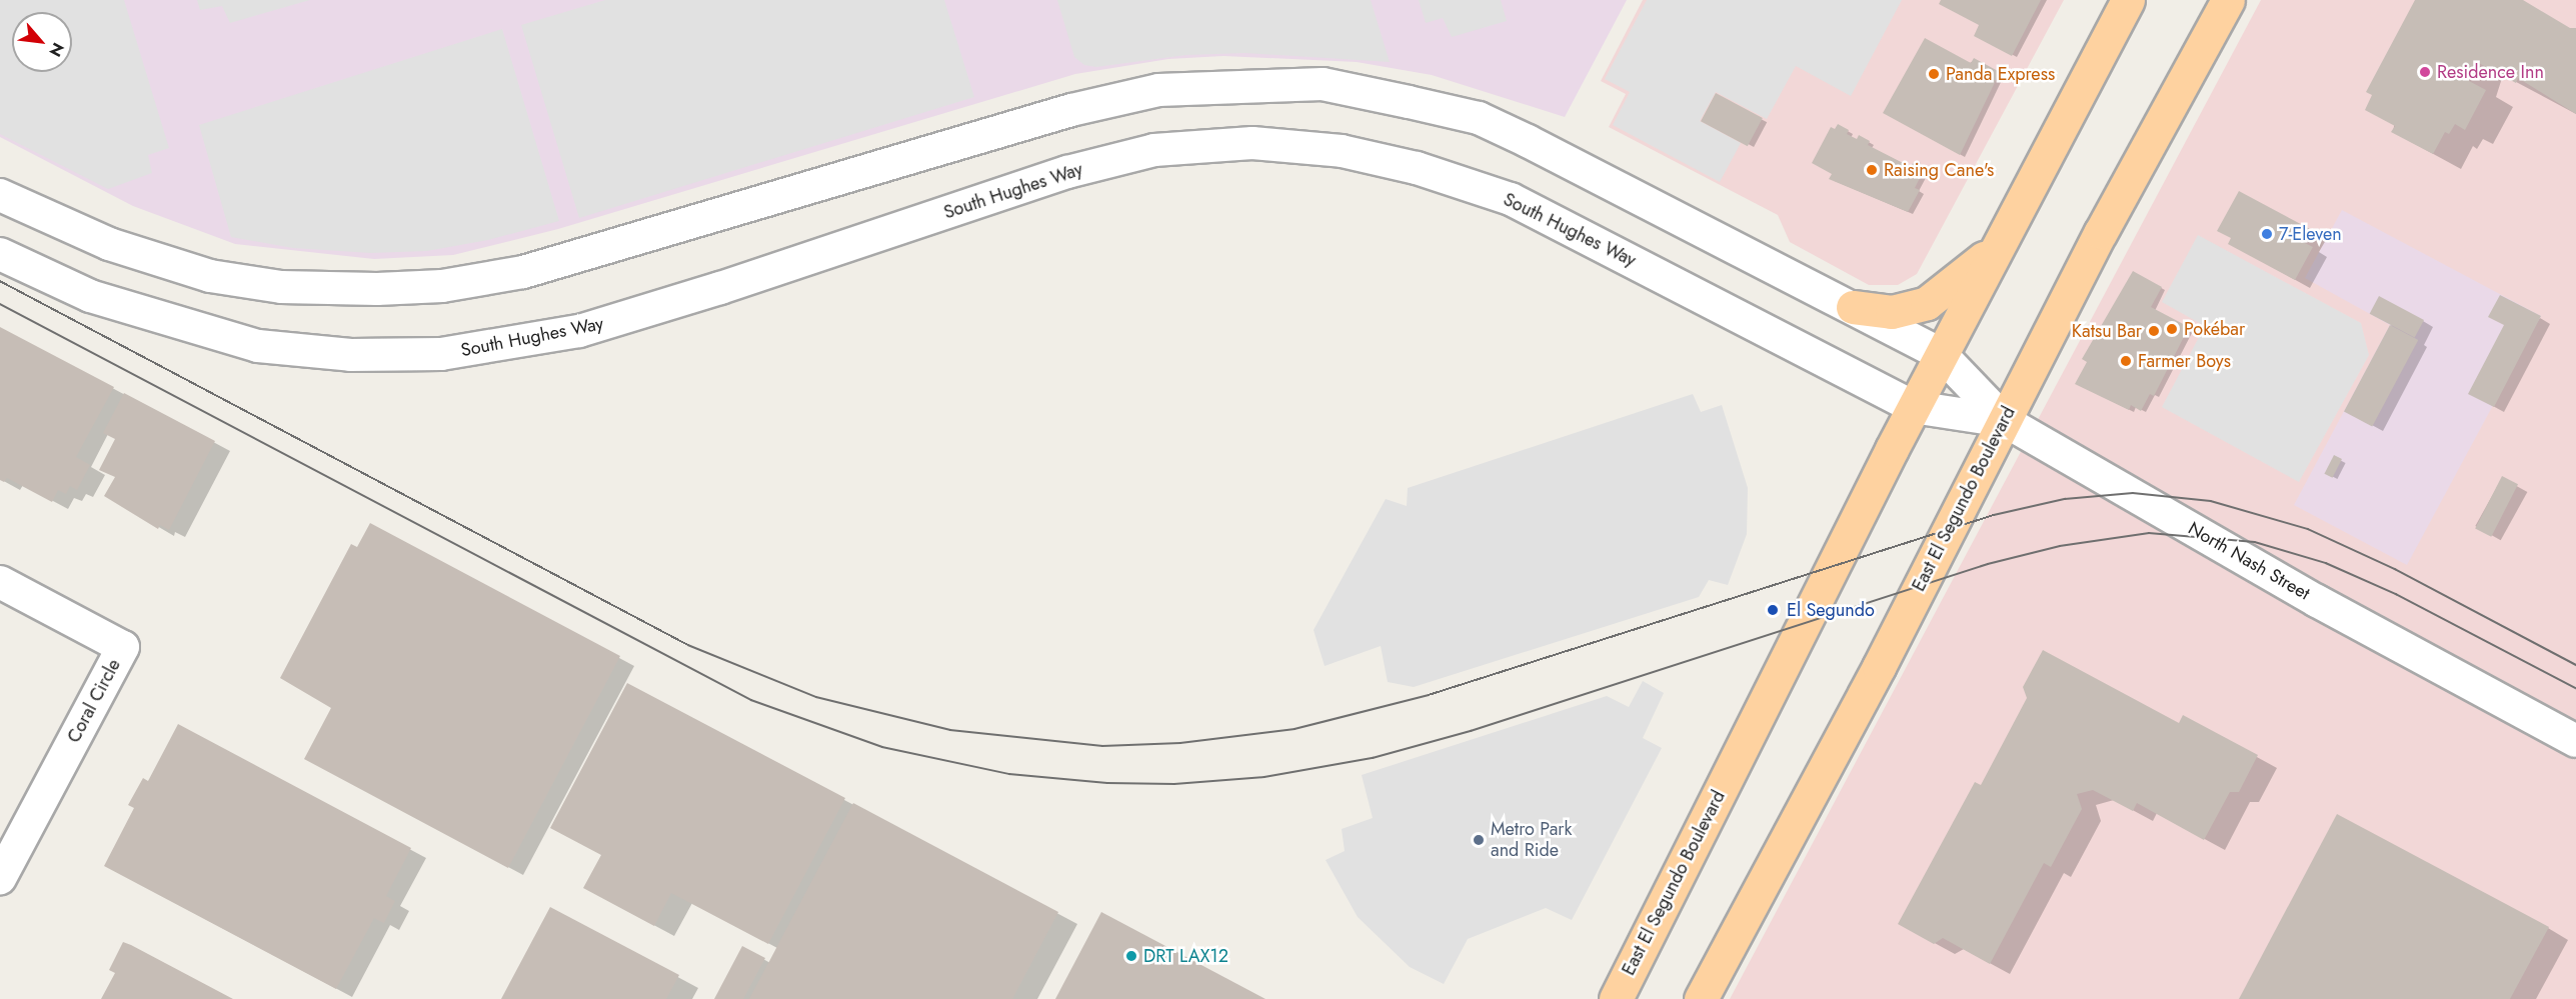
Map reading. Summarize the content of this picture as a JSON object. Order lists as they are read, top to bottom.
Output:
{
  "streets": {
    "main road": ["East El Segundo Boulevard"],
    "street": ["South Hughes Way", "North Nash Street", "Coral Circle"]
  },
  "crossings": [
    ["South Hughes Way", "East El Segundo Boulevard"],
    ["South Hughes Way", "North Nash Street"],
    ["East El Segundo Boulevard", "North Nash Street"]
  ],
  "places": [
    "Residence Inn",
    "Panda Express",
    "Raising Cane's",
    "7-Eleven",
    "Pokébar",
    "Katsu Bar",
    "Farmer Boys",
    "El Segundo",
    "Metro Park and Ride",
    "DRT LAX12"
  ],
  "north": "bottom right"
}
